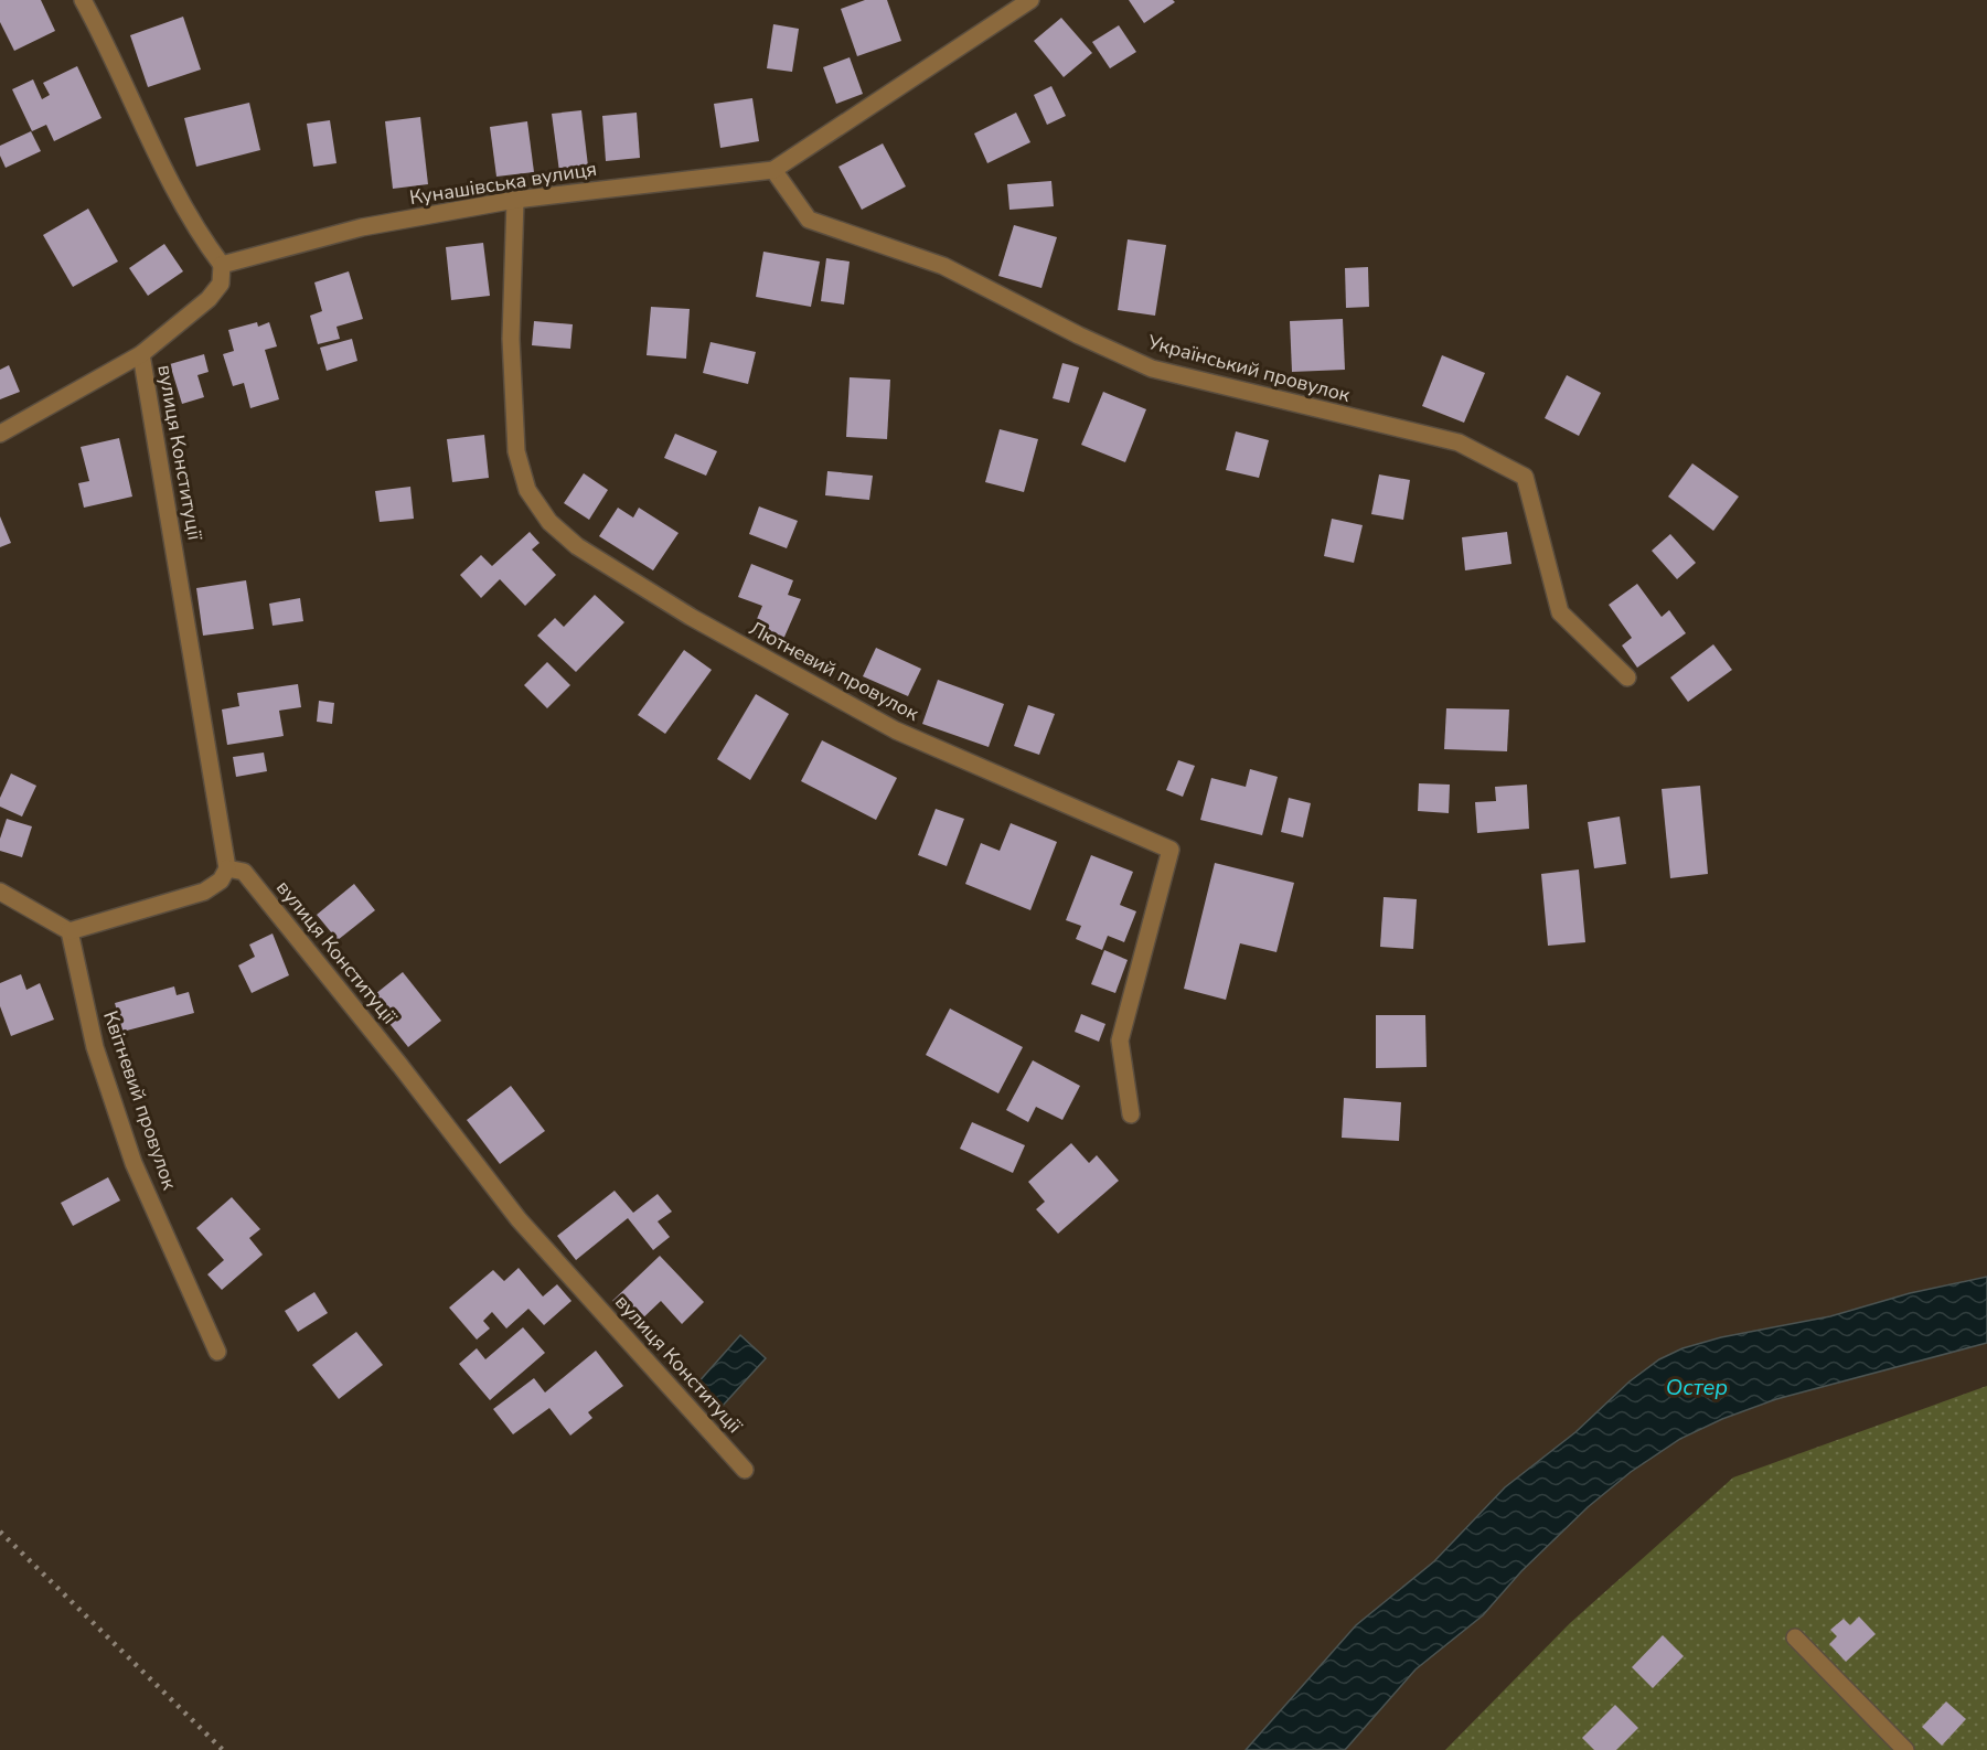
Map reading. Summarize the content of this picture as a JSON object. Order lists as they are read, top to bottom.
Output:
{
  "streets": {
    "street": [
      "Кунашівська вулиця",
      "Український провулок",
      "вулиця Конституції",
      "Лютневий провулок",
      "Квітневий провулок"
    ]
  },
  "crossings": [
    ["Кунашівська вулиця", "Український провулок"],
    ["Кунашівська вулиця", "Лютневий провулок"]
  ],
  "water": ["Остер"]
}
